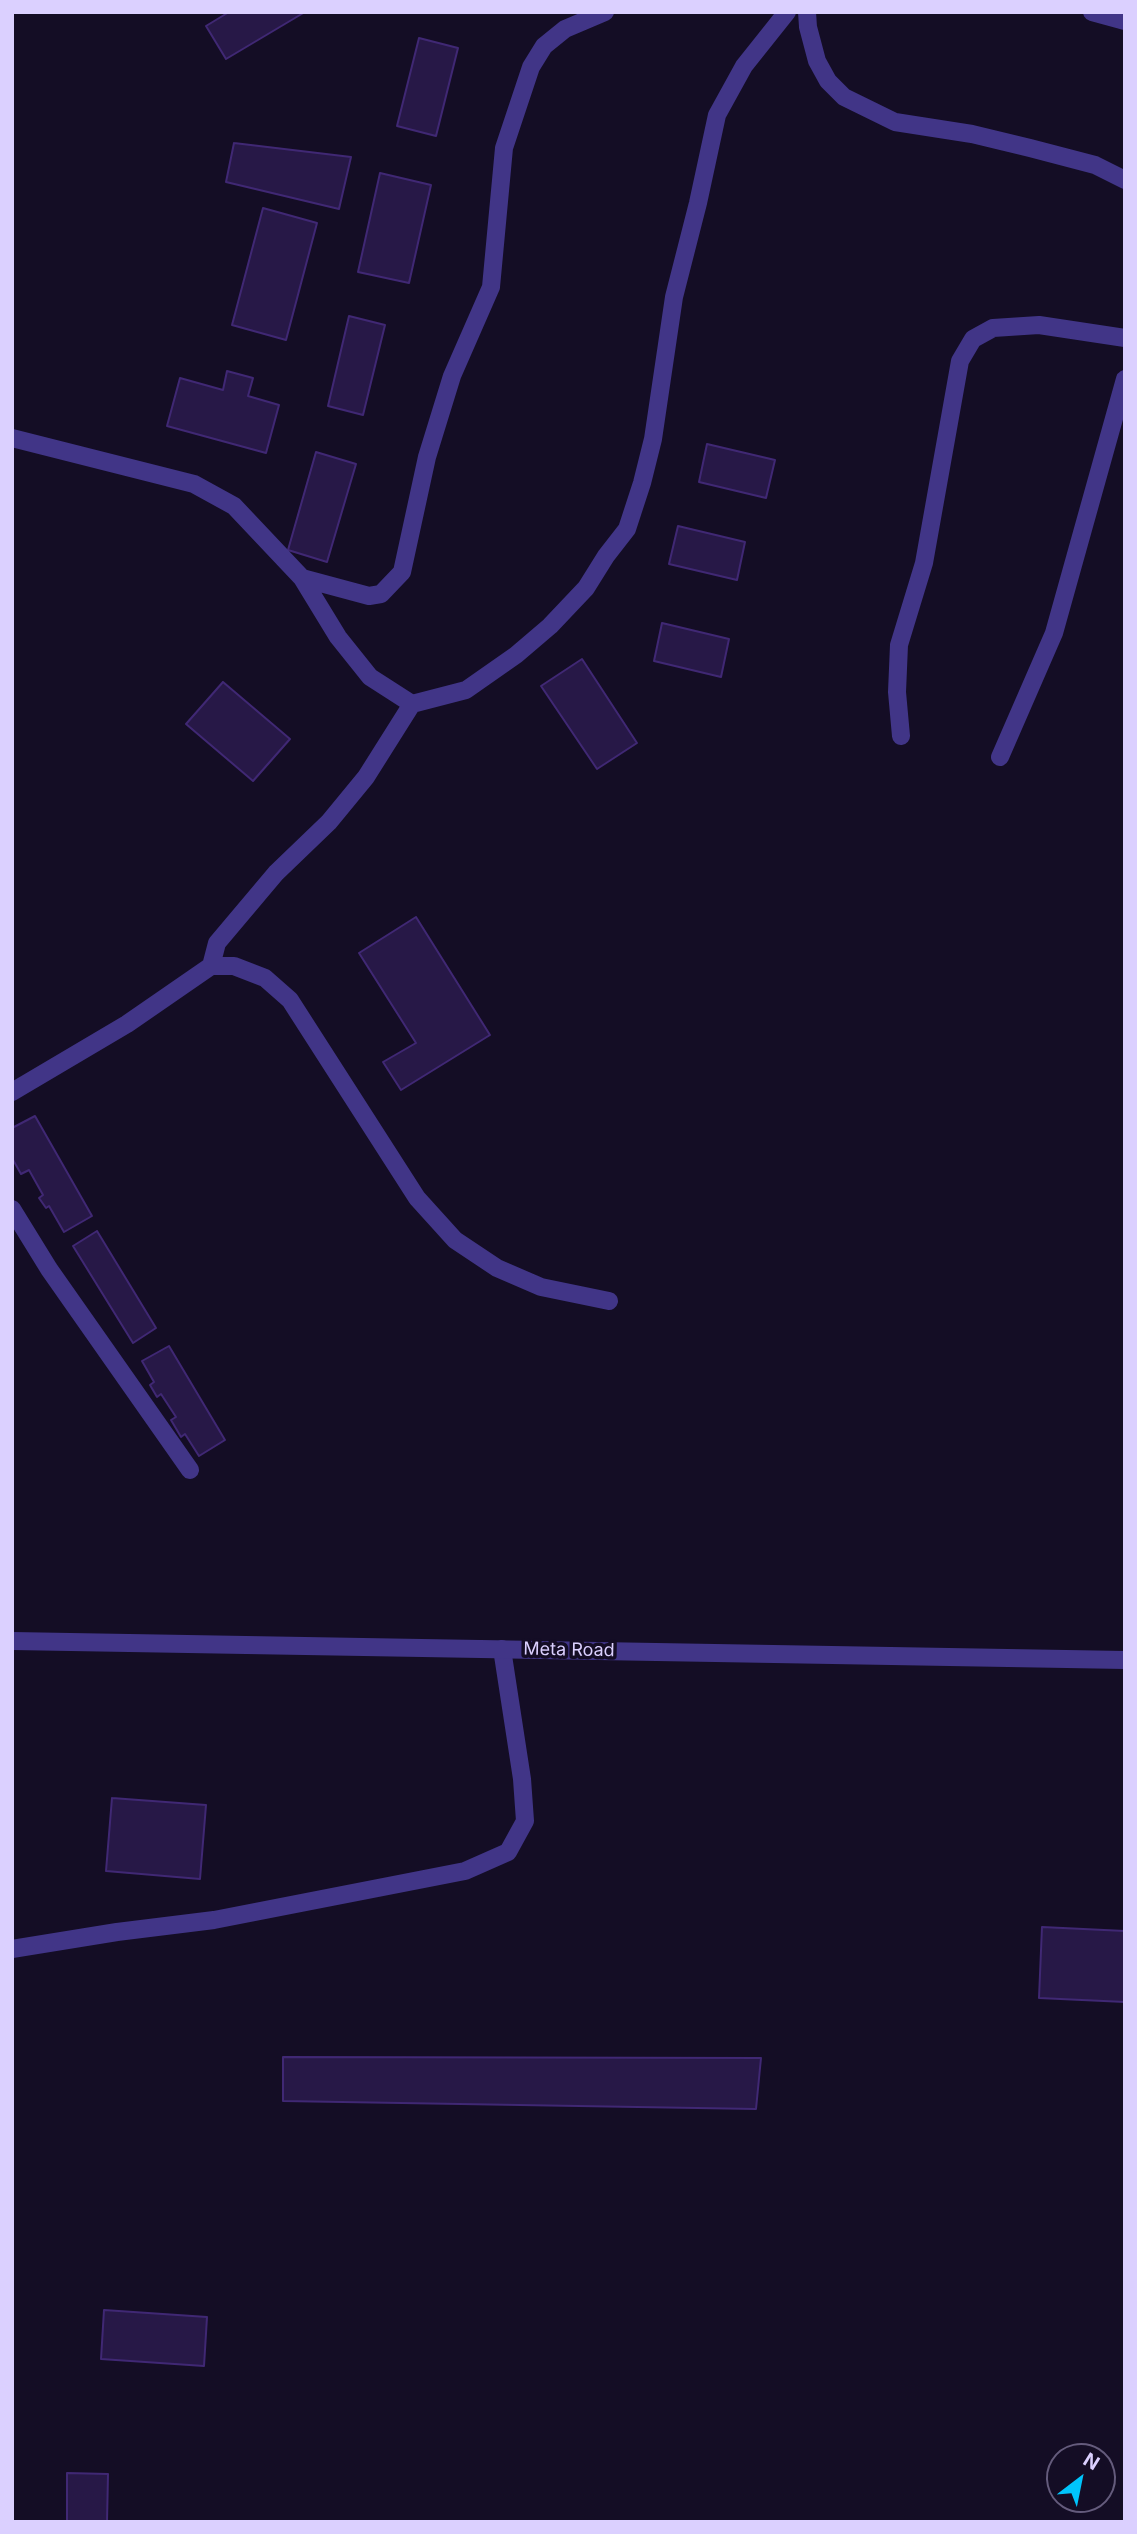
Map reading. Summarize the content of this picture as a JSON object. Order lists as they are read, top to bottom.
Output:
{
  "streets": {
    "street": ["Meta Road"]
  },
  "north": "top right"
}
